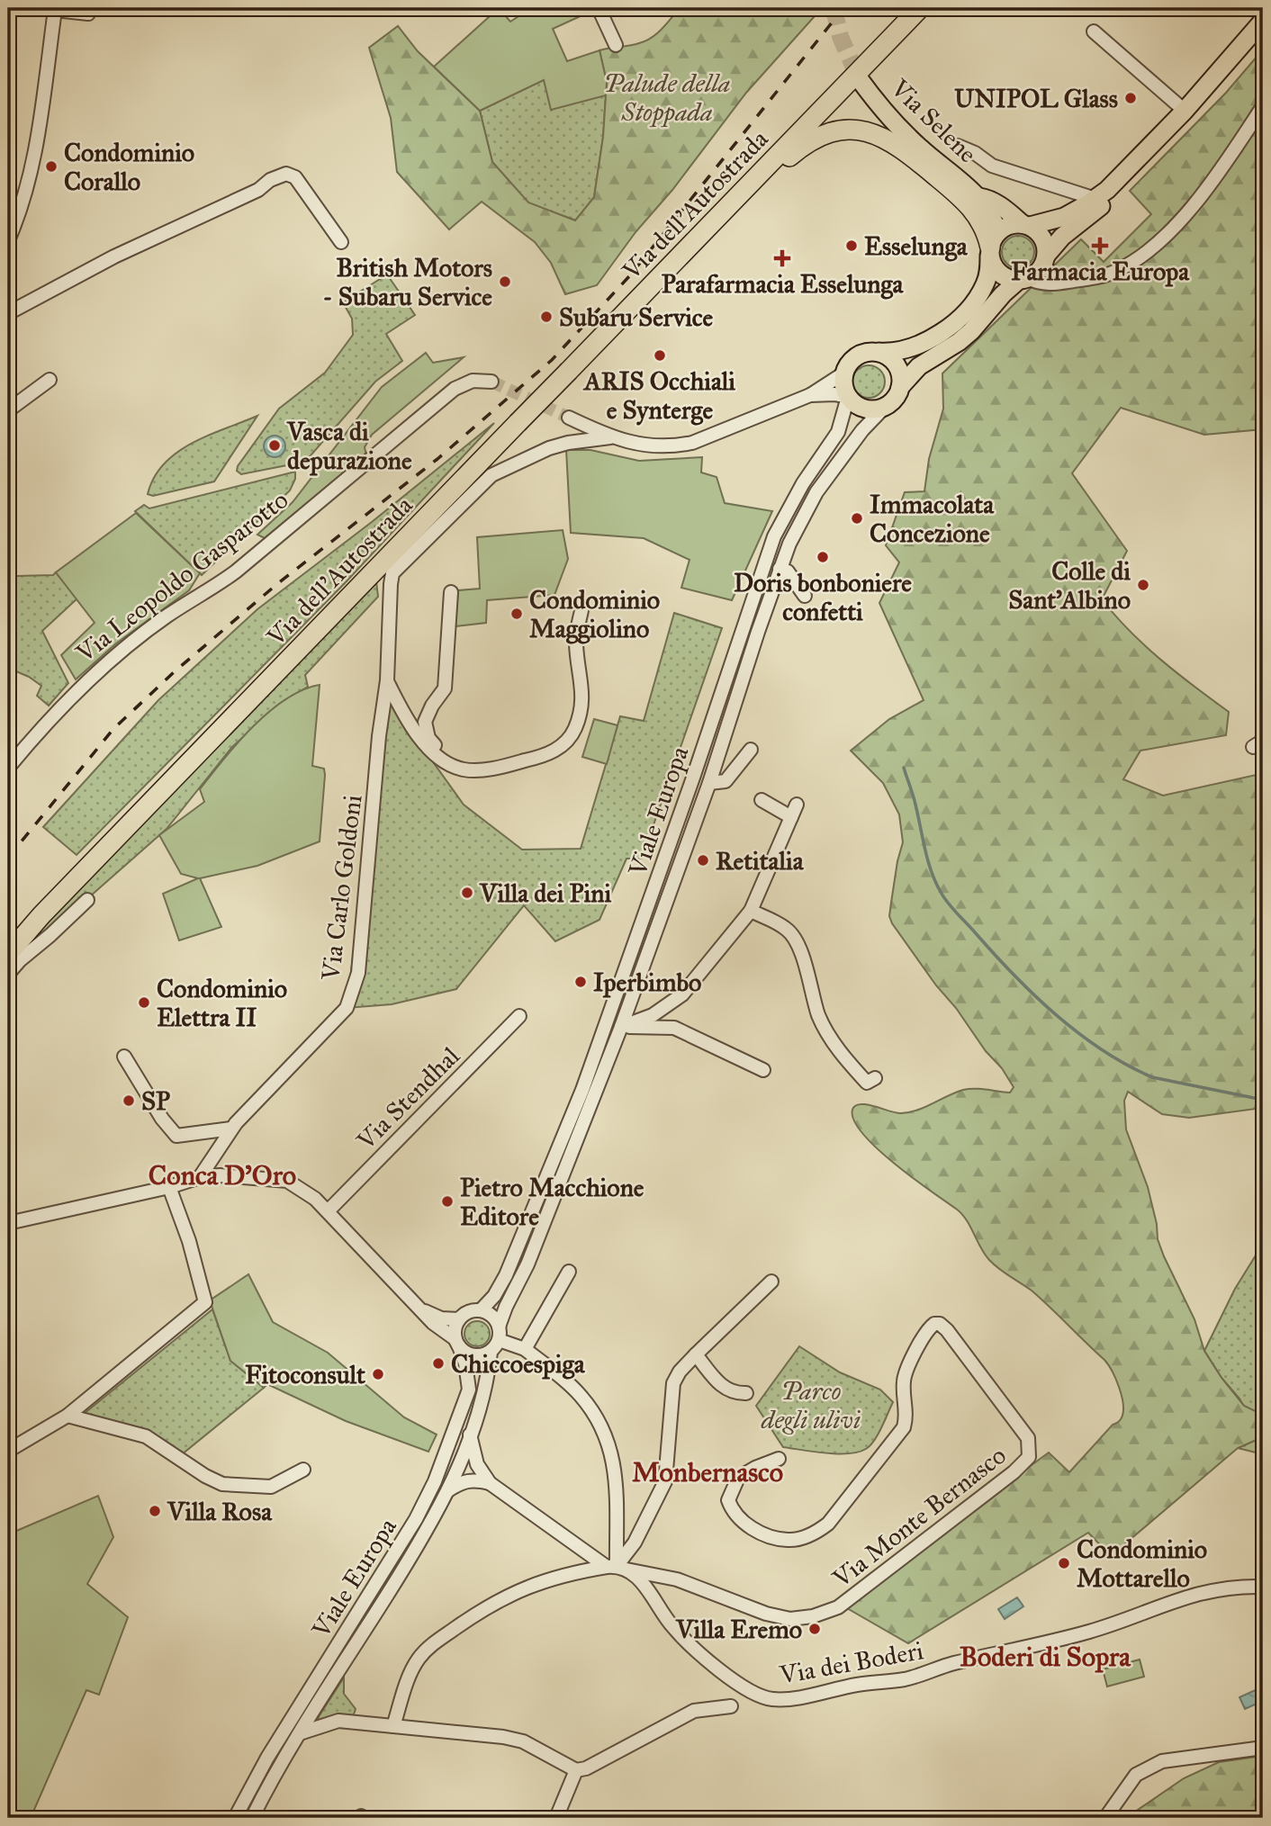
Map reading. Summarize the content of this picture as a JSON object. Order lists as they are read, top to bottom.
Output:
{
  "streets": {
    "highway": ["Via dell'Autostrada"],
    "main road": ["Via Selene"],
    "street": [
      "Via Leopoldo Gasparotto",
      "Viale Europa",
      "Via Carlo Goldoni",
      "Via Stendhal",
      "Via Monte Bernasco",
      "Via dei Boderi"
    ]
  },
  "crossings": [
    ["Viale Europa", "Via Monte Bernasco"],
    ["Via Monte Bernasco", "Via dei Boderi"]
  ],
  "districts": ["Conca D'Oro", "Monbernasco", "Boderi di Sopra"],
  "parks": ["Palude della Stoppada", "Parco degli ulivi"],
  "places": {
    "other": [
      "UNIPOL Glass",
      "Condominio Corallo",
      "Esselunga",
      "British Motors - Subaru Service",
      "Subaru Service",
      "ARIS Occhiali e Synterge",
      "Vasca di depurazione",
      "Immacolata Concezione",
      "Doris bonboniere confetti",
      "Colle di Sant'Albino",
      "Condominio Maggiolino",
      "Retitalia",
      "Villa dei Pini",
      "Iperbimbo",
      "Condominio Elettra II",
      "SP",
      "Pietro Macchione Editore",
      "Chiccoespiga",
      "Fitoconsult",
      "Villa Rosa",
      "Condominio Mottarello",
      "Villa Eremo"
    ],
    "health": ["Farmacia Europa", "Parafarmacia Esselunga"]
  }
}
